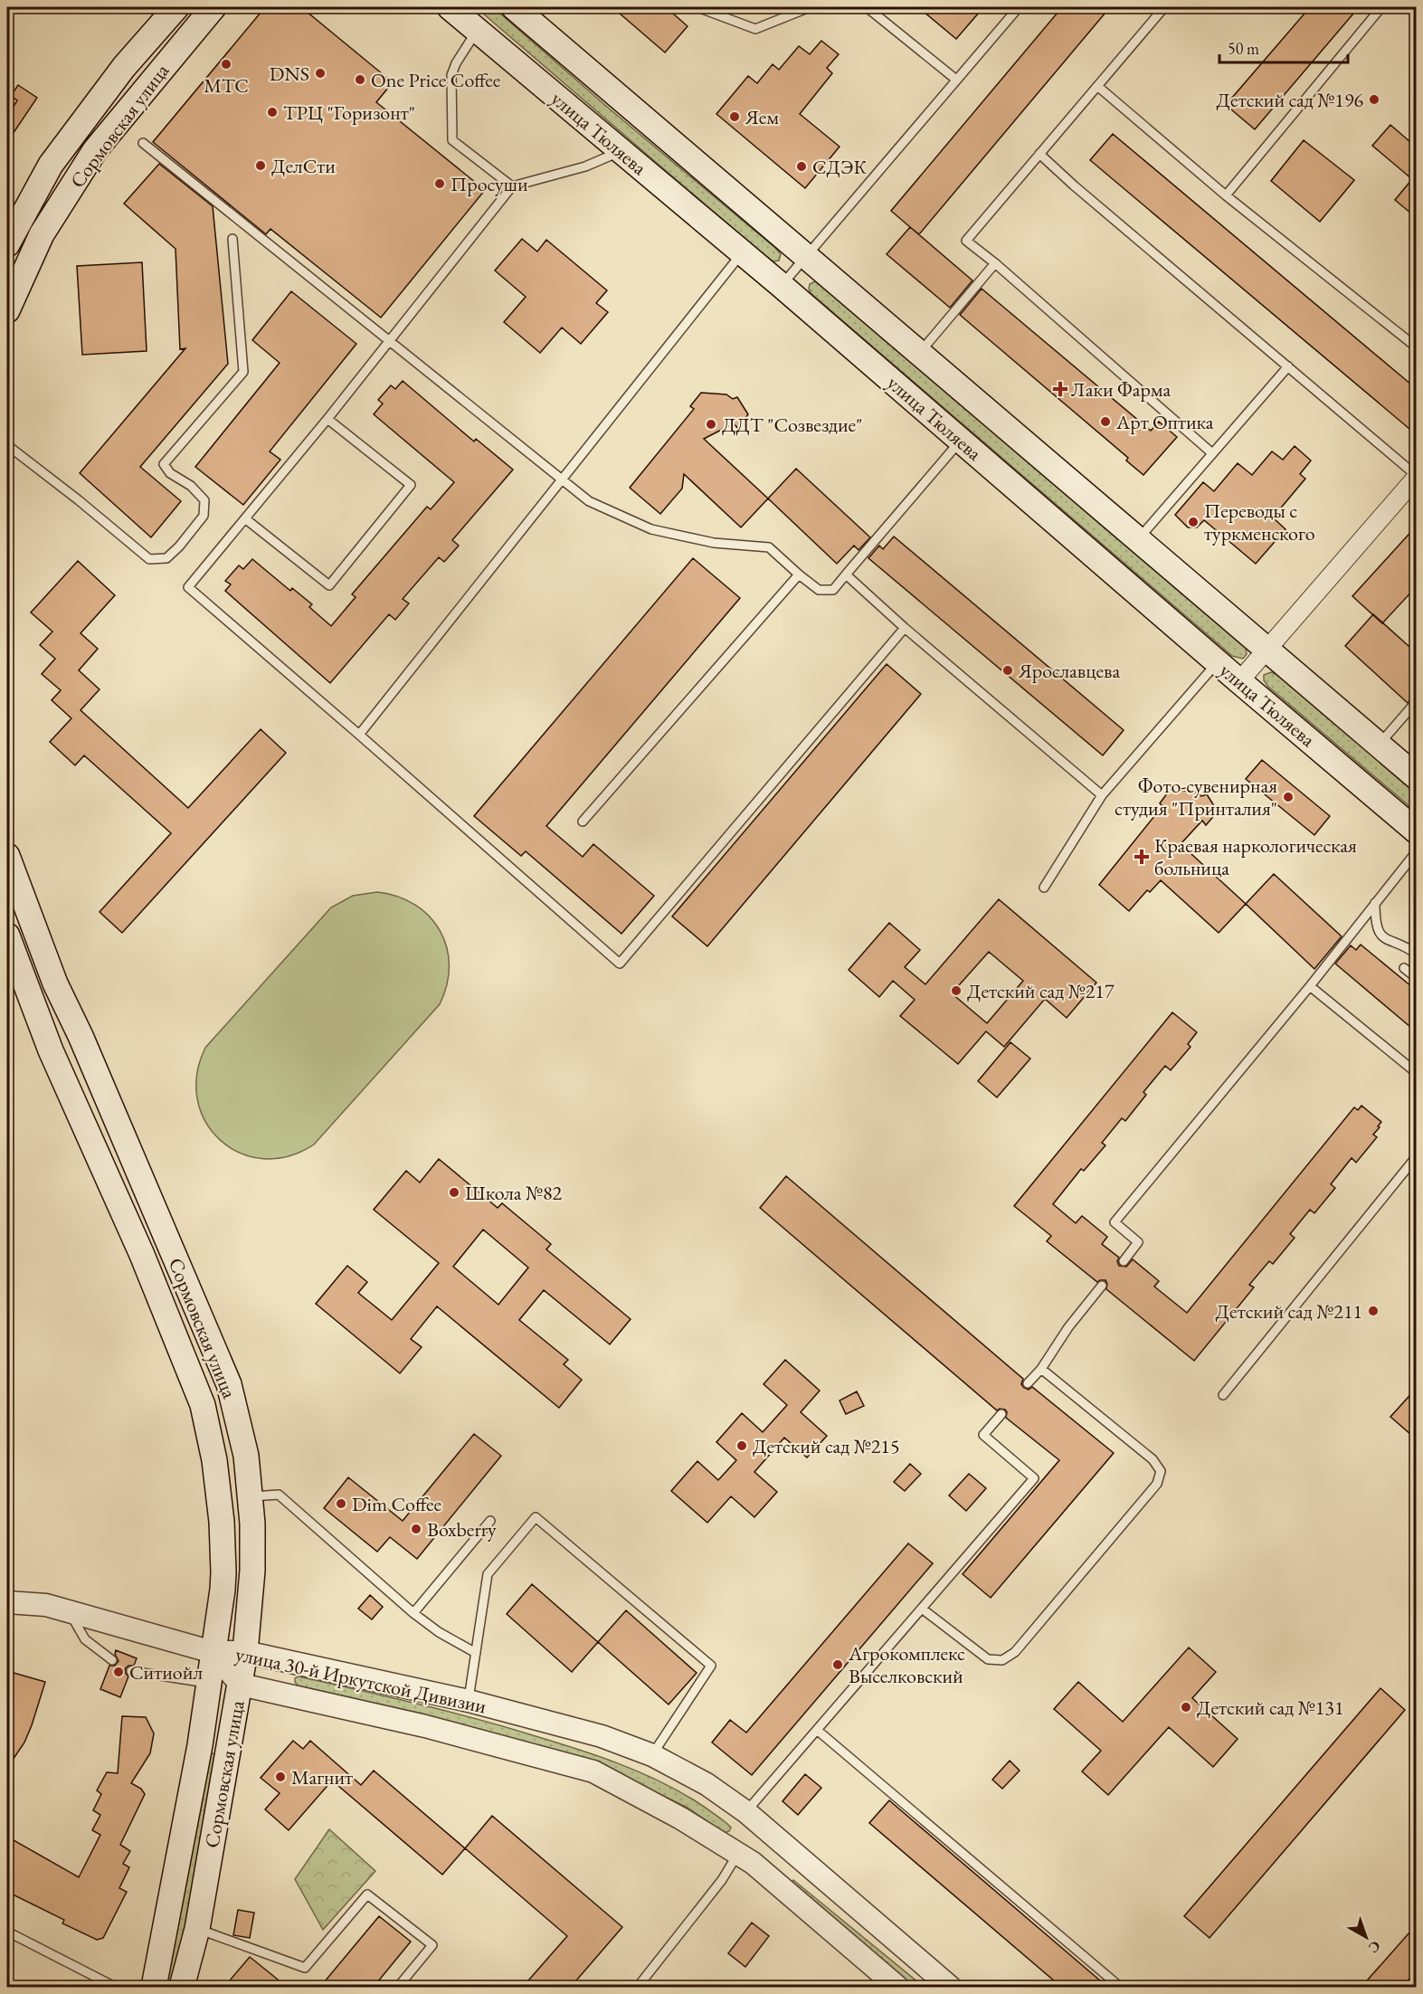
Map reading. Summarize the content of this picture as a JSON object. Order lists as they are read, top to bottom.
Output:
{
  "streets": {
    "main road": ["Сормовская улица", "улица Тюляева"],
    "street": ["улица 30-й Иркутской Дивизии"]
  },
  "crossings": [
    ["Сормовская улица", "улица 30-й Иркутской Дивизии"]
  ],
  "places": {
    "other": [
      "МТС",
      "DNS",
      "One Price Coffee",
      "Детский сад №196",
      "ТРЦ \"Горизонт\"",
      "Яем",
      "ДелСти",
      "СДЭК",
      "Просуши",
      "Арт Оптика",
      "ДДТ \"Созвездие\"",
      "Переводы с туркменского",
      "Ярославцева",
      "Фото-сувенирная студия \"Принталия\"",
      "Детский сад №217",
      "Школа №82",
      "Детский сад №211",
      "Детский сад №215",
      "Dim Coffee",
      "Boxberry",
      "Агрокомплекс Выселковский",
      "Ситиойл",
      "Детский сад №131",
      "Магнит"
    ],
    "health": ["Лаки Фарма", "Краевая наркологическая больница"]
  },
  "scale_bar": "50 m",
  "north": "bottom right"
}
